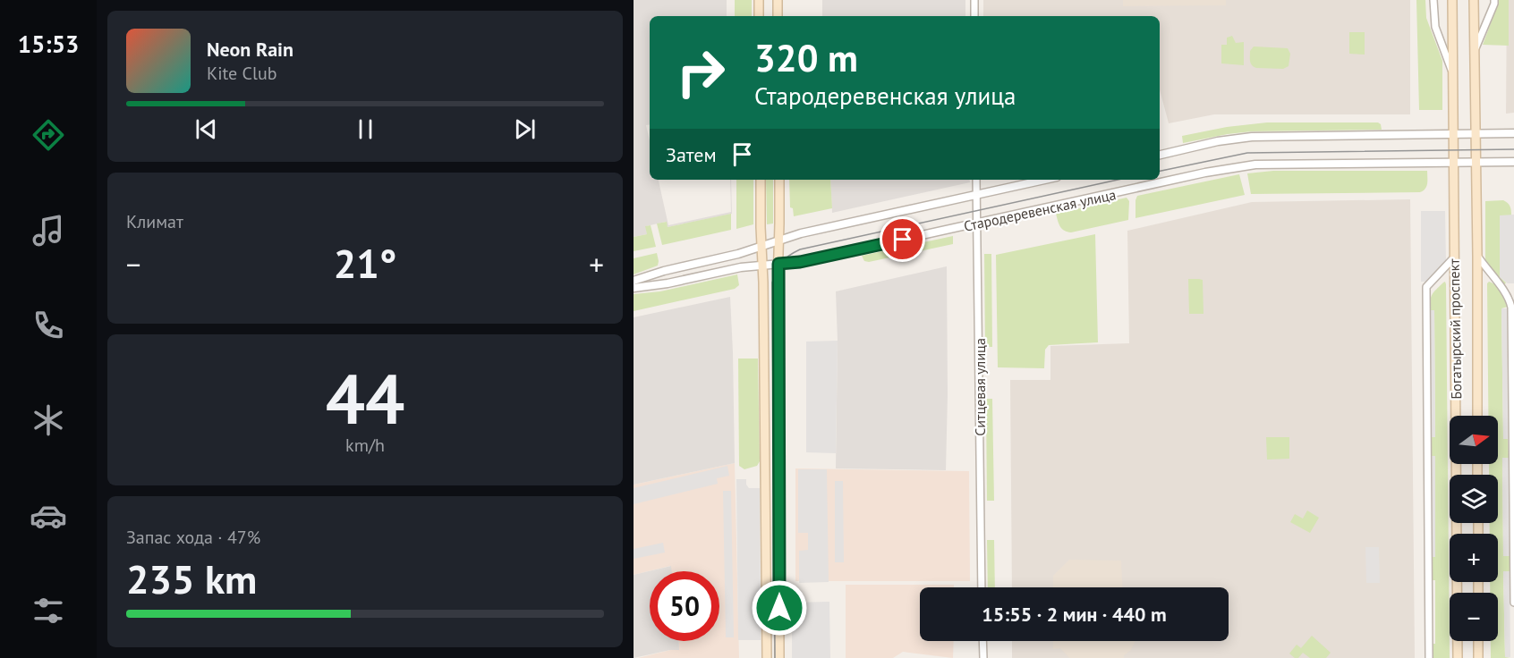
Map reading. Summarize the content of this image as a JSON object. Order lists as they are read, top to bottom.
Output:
{
  "streets": {
    "main road": ["Богатырский проспект"],
    "street": ["Стародеревенская улица", "Ситцевая улица"]
  },
  "crossings": [
    ["Стародеревенская улица", "Богатырский проспект"],
    ["Стародеревенская улица", "Ситцевая улица"]
  ],
  "north": "right",
  "page": {
    "tabs": "15:53",
    "turn": ["320 m", "Стародеревенская улица"],
    "song": ["Neon Rain", "Kite Club"],
    "then": "Затем",
    "tile": [
      "Климат",
      ["44", "km/h"],
      ["Запас хода · 47%", "235 km"]
    ],
    "heat": ["−", "21°", "+"],
    "map_buttons": ["+", "−"],
    "limit": "50",
    "trip": "15:55 · 2 мин · 440 m"
  }
}
